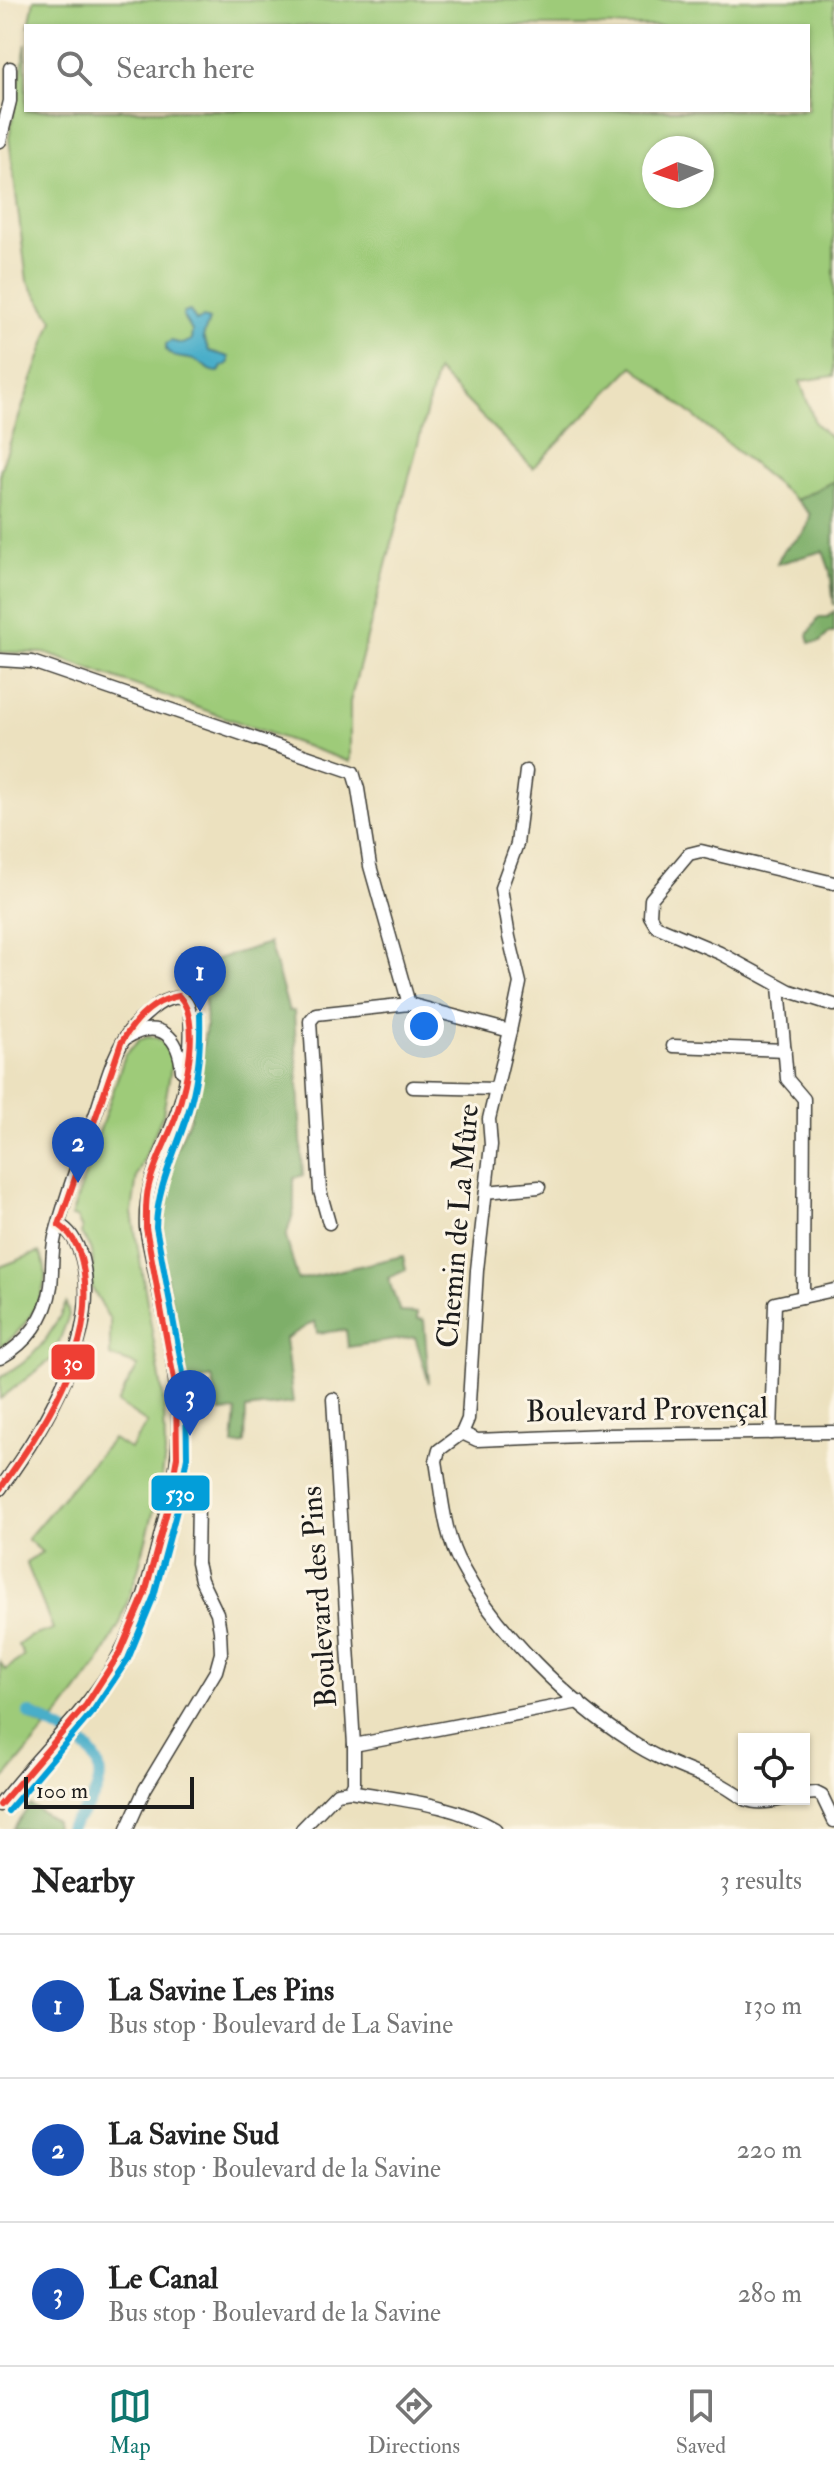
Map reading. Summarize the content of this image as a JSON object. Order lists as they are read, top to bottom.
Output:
{
  "streets": {
    "street": ["Chemin de La Mûre", "Boulevard Provençal", "Boulevard des Pins"]
  },
  "crossings": [
    ["Chemin de La Mûre", "Boulevard Provençal"]
  ],
  "lines": ["transit line 30", "transit line 530"],
  "scale_bar": "100 m",
  "north": "left",
  "page": {
    "search": "Search here",
    "pins": ["1", "2", "3"],
    "scale": "100 m",
    "heading": ["Nearby", "3 results"],
    "list": [
      {
        "mark": "1",
        "name": "La Savine Les Pins",
        "note": "Bus stop · Boulevard de La Savine",
        "value": "130 m"
      },
      {
        "mark": "2",
        "name": "La Savine Sud",
        "note": "Bus stop · Boulevard de la Savine",
        "value": "220 m"
      },
      {
        "mark": "3",
        "name": "Le Canal",
        "note": "Bus stop · Boulevard de la Savine",
        "value": "280 m"
      }
    ],
    "nav": ["Map", "Directions", "Saved"]
  }
}
